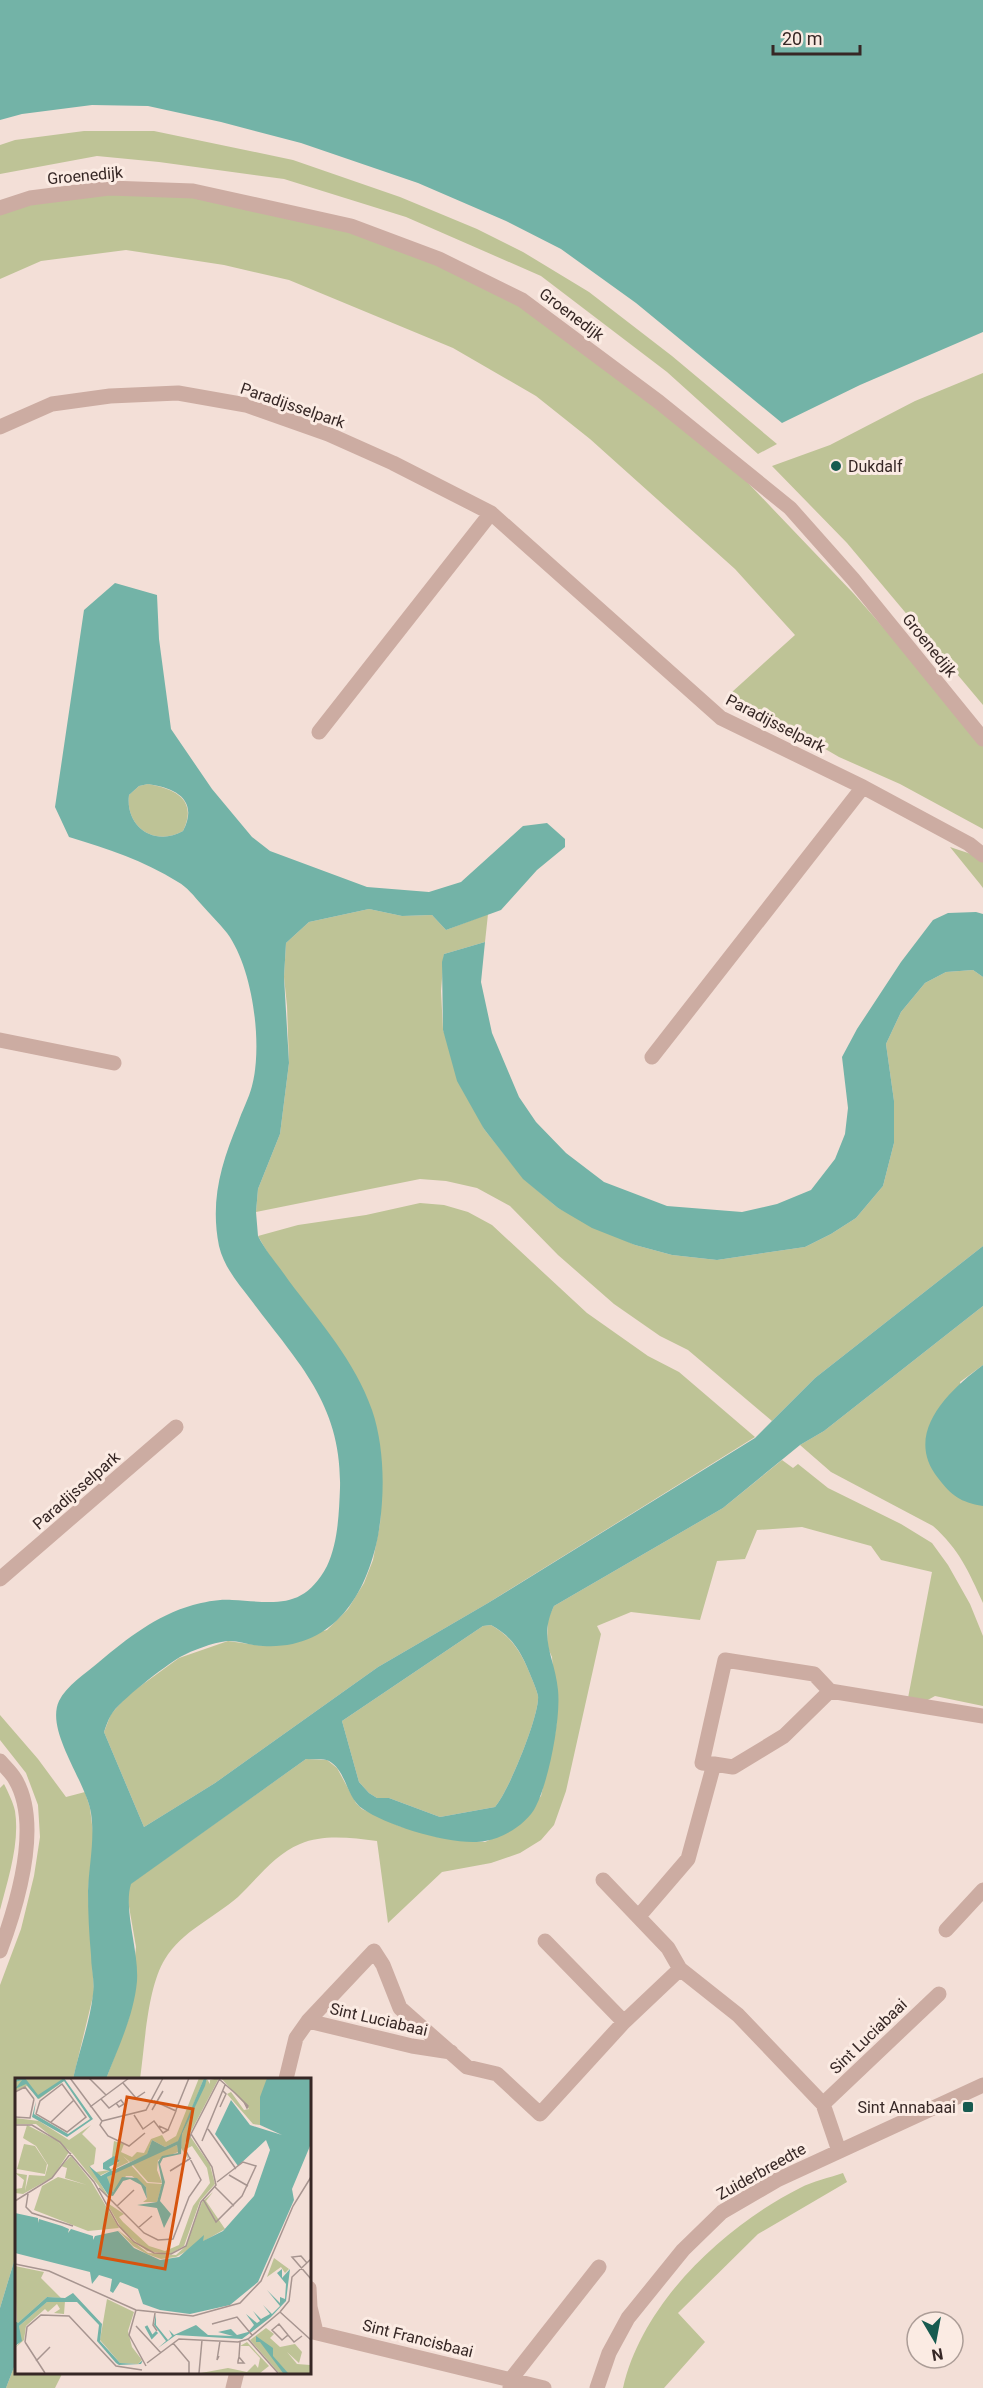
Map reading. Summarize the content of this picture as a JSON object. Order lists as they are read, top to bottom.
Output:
{
  "streets": {
    "street": [
      "Groenedijk",
      "Paradijsselpark",
      "Sint Luciabaai",
      "Zuiderbreedte",
      "Sint Francisbaai"
    ]
  },
  "places": {
    "other": ["Dukdalf"],
    "transit": ["Sint Annabaai"]
  },
  "scale_bar": "20 m",
  "north": "bottom"
}
